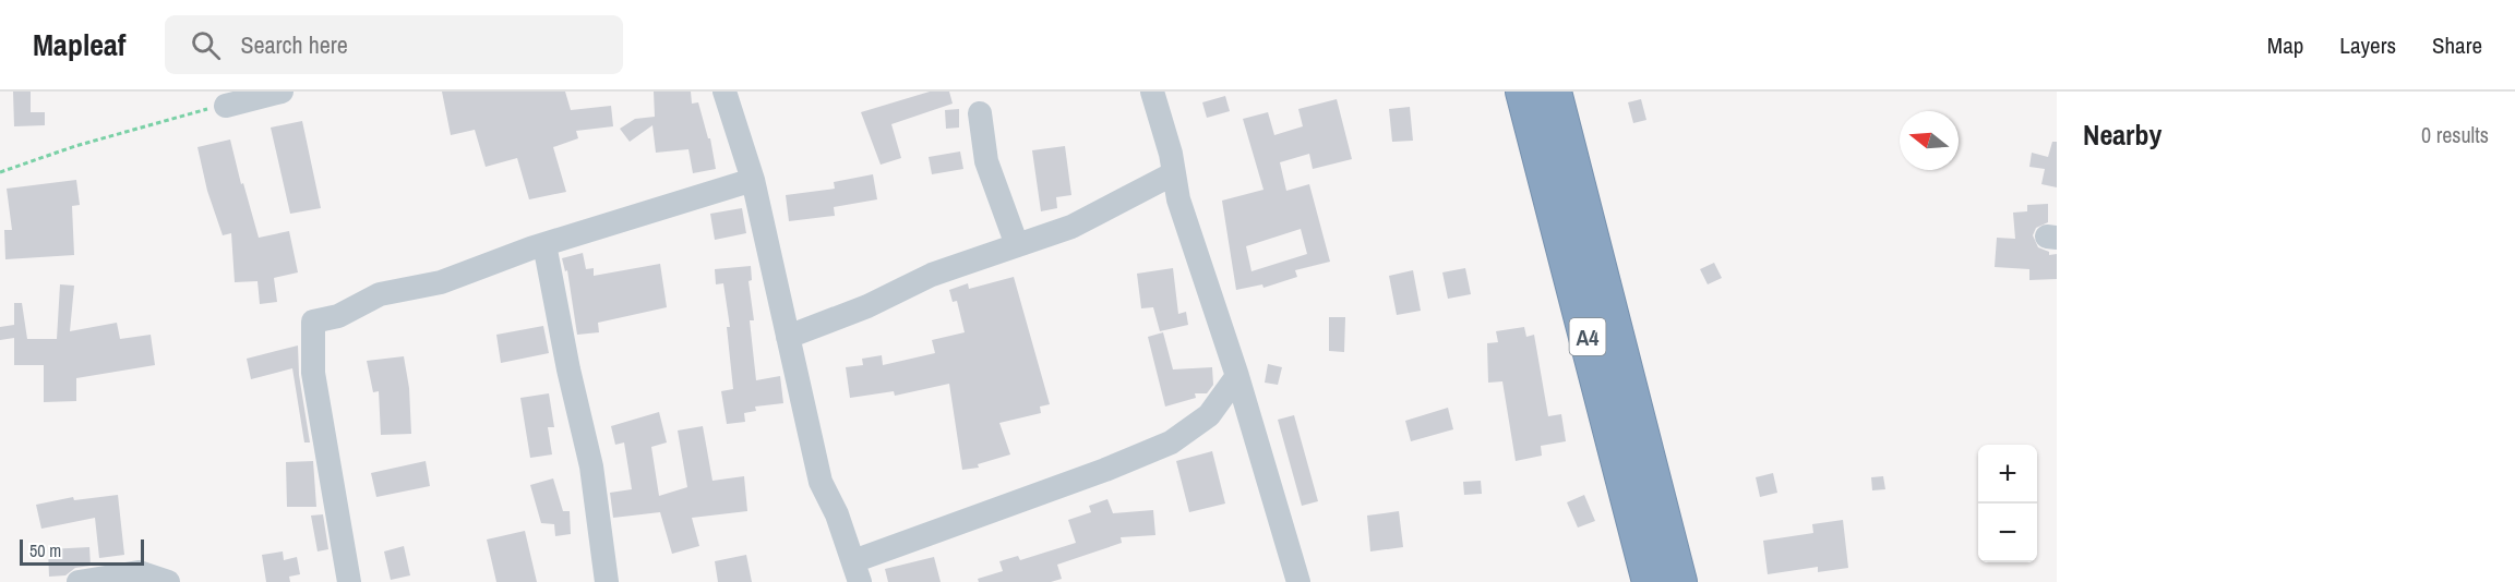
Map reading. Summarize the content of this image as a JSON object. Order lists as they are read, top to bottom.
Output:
{
  "streets": {
    "highway": ["A4"]
  },
  "scale_bar": "50 m",
  "north": "left",
  "page": {
    "header": "Mapleaf",
    "search": "Search here",
    "nav": ["Map", "Layers", "Share"],
    "heading": ["Nearby", "0 results"],
    "map_buttons": ["+", "−"],
    "scale": "50 m"
  }
}
